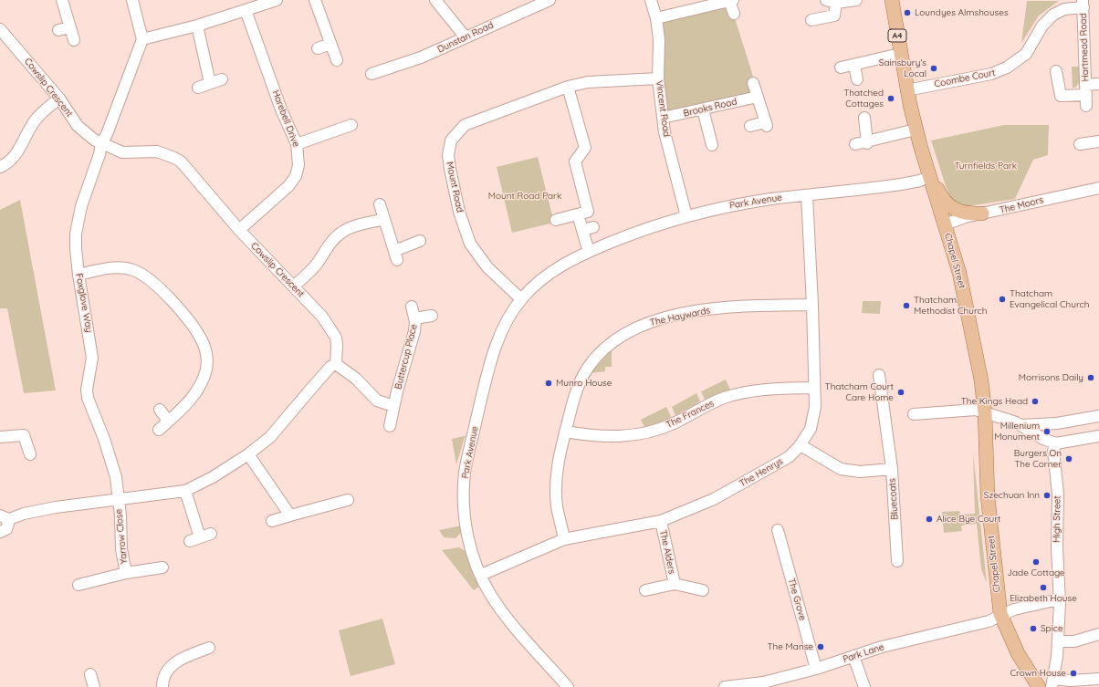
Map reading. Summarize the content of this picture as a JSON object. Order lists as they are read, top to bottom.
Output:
{
  "streets": {
    "main road": ["A4", "Chapel Street"],
    "street": [
      "Dunstan Road",
      "Hartmead Road",
      "Coombe Court",
      "Cowslip Crescent",
      "Brooks Road",
      "Vincent Road",
      "Harebell Drive",
      "Mount Road",
      "Park Avenue",
      "The Moors",
      "Foxglove Way",
      "The Haywards",
      "Buttercup Place",
      "The Frances",
      "The Henrys",
      "Bluecoats",
      "High Street",
      "Yarrow Close",
      "The Alders",
      "The Grove",
      "Park Lane"
    ]
  },
  "crossings": [
    ["A4", "Chapel Street"],
    ["A4", "Park Lane"],
    ["Hartmead Road", "Coombe Court"],
    ["Coombe Court", "Chapel Street"],
    ["Cowslip Crescent", "Harebell Drive"],
    ["Cowslip Crescent", "Foxglove Way"],
    ["Brooks Road", "Vincent Road"],
    ["Vincent Road", "Mount Road"],
    ["Vincent Road", "Park Avenue"],
    ["Mount Road", "Park Avenue"],
    ["Park Avenue", "Chapel Street"],
    ["Park Avenue", "The Henrys"],
    ["The Moors", "Chapel Street"],
    ["Chapel Street", "Park Lane"],
    ["Foxglove Way", "Yarrow Close"],
    ["The Haywards", "The Frances"],
    ["The Haywards", "The Henrys"],
    ["The Frances", "The Henrys"],
    ["The Henrys", "Bluecoats"],
    ["The Henrys", "The Alders"],
    ["The Grove", "Park Lane"]
  ],
  "parks": ["Turnfields Park", "Mount Road Park"],
  "places": [
    "Loundyes Almshouses",
    "Sainsbury's Local",
    "Thatched Cottages",
    "Thatcham Evangelical Church",
    "Thatcham Methodist Church",
    "Morrisons Daily",
    "Munro House",
    "Thatcham Court Care Home",
    "The Kings Head",
    "Millenium Monument",
    "Burgers On The Corner",
    "Szechuan Inn",
    "Alice Bye Court",
    "Jade Cottage",
    "Elizabeth House",
    "Spice",
    "The Manse",
    "Crown House"
  ]
}
